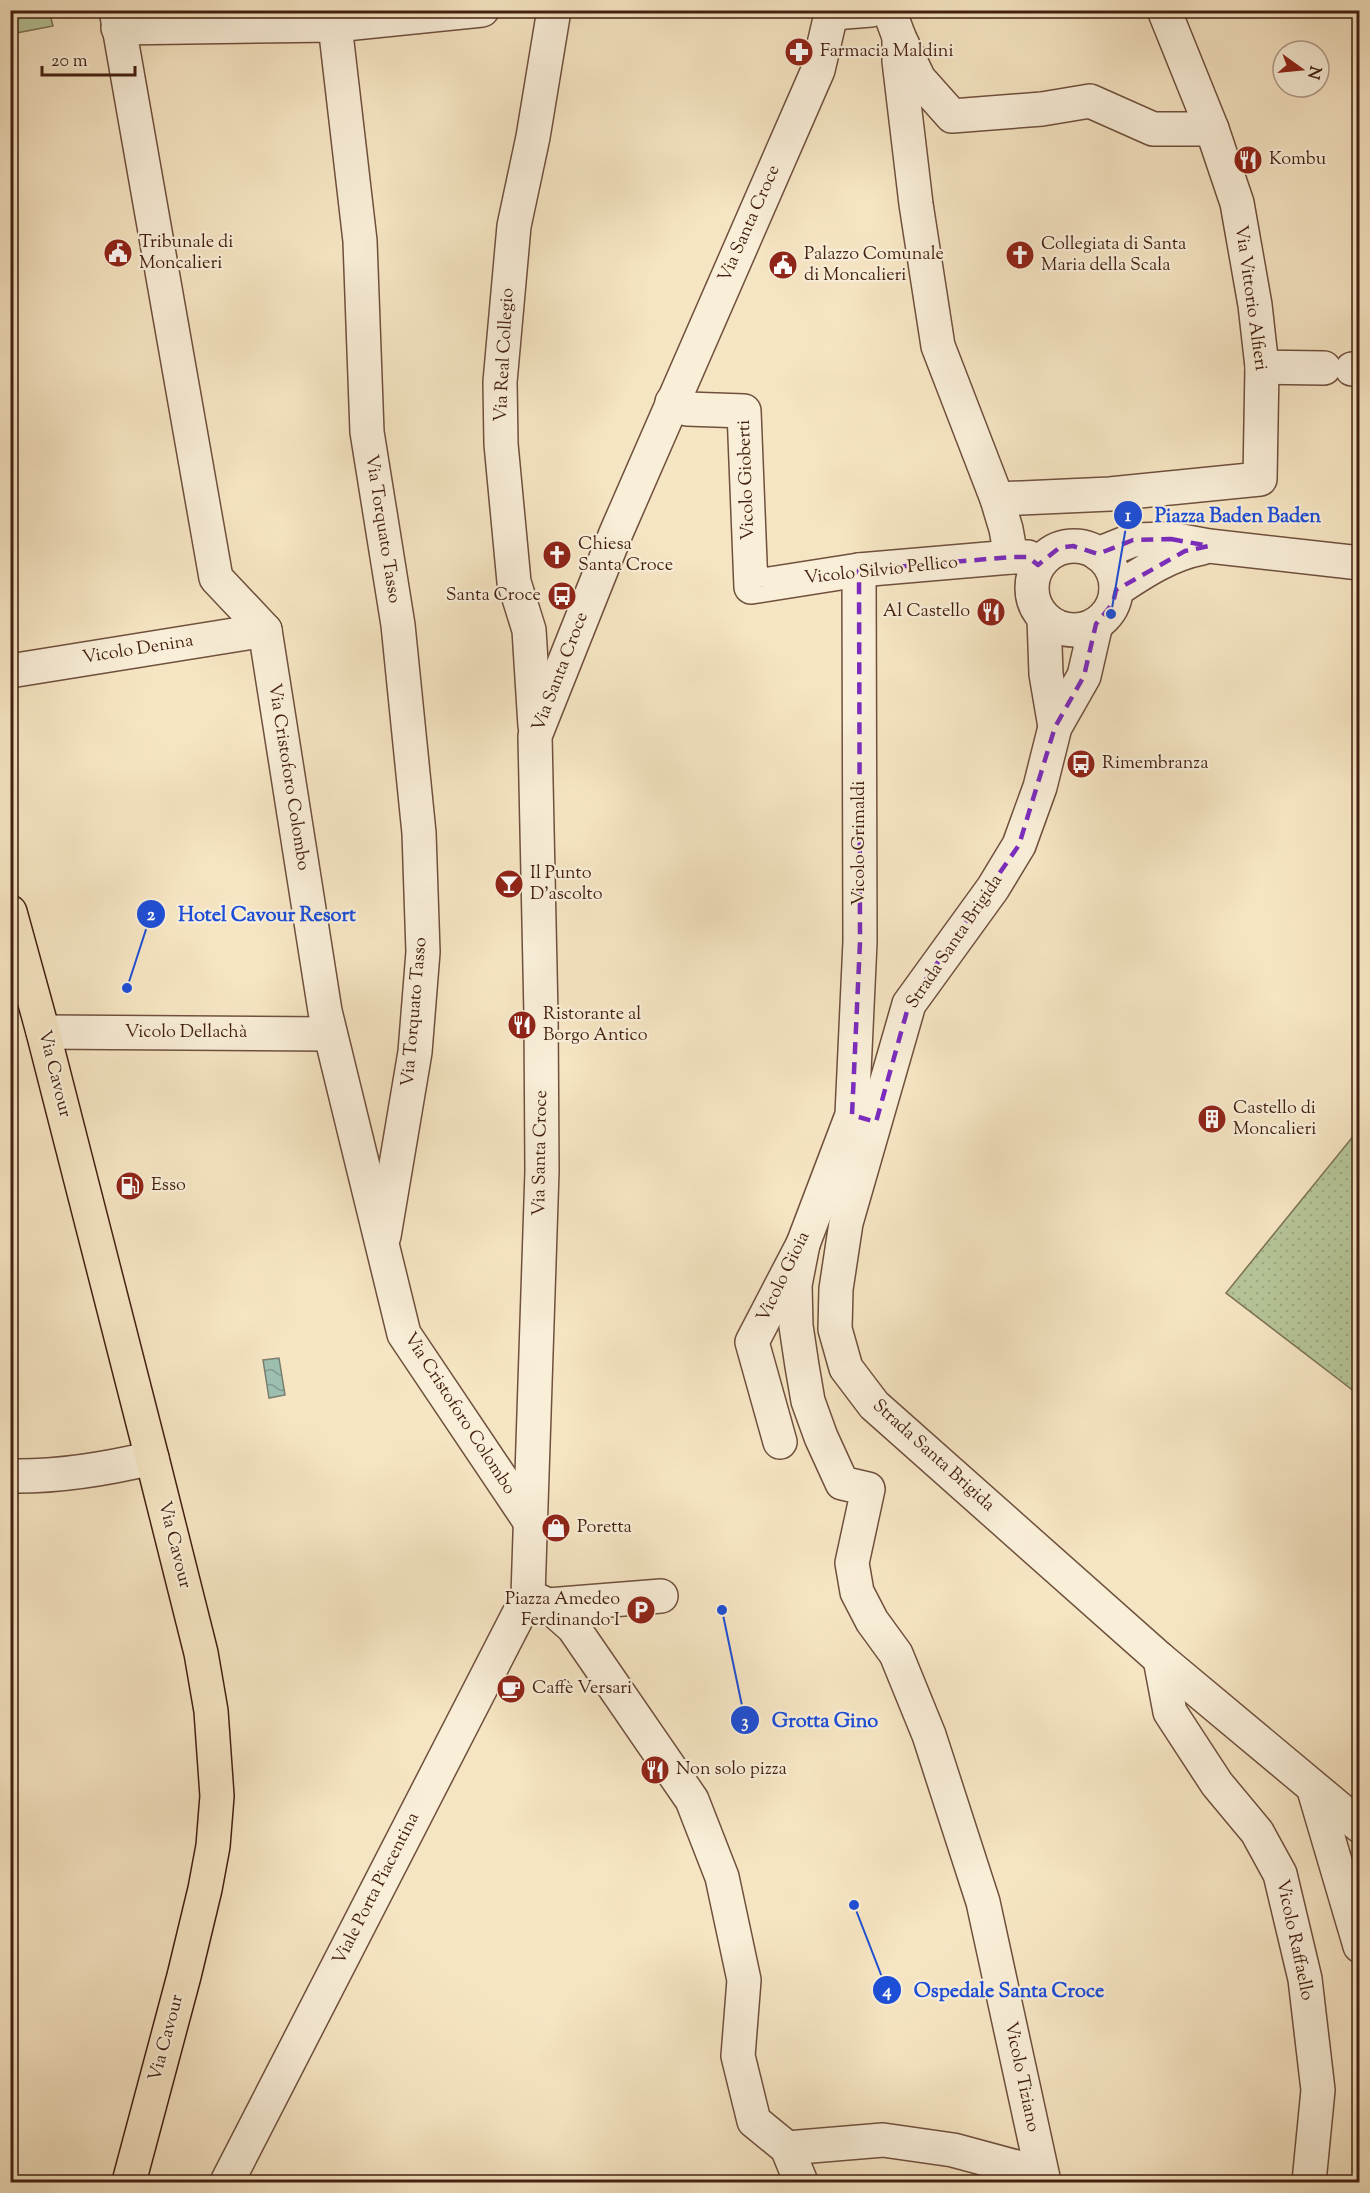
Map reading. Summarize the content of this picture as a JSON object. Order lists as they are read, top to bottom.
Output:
{
  "streets": {
    "main road": ["Via Cavour"],
    "street": [
      "Via Santa Croce",
      "Via Vittorio Alfieri",
      "Via Real Collegio",
      "Vicolo Gioberti",
      "Via Torquato Tasso",
      "Vicolo Silvio Pellico",
      "Vicolo Denina",
      "Via Cristoforo Colombo",
      "Vicolo Grimaldi",
      "Strada Santa Brigida",
      "Vicolo Dellachà",
      "Vicolo Gioia",
      "Viale Porta Piacentina",
      "Vicolo Raffaello",
      "Vicolo Tiziano"
    ]
  },
  "crossings": [
    ["Via Santa Croce", "Via Real Collegio"],
    ["Via Santa Croce", "Vicolo Gioberti"],
    ["Via Santa Croce", "Via Cristoforo Colombo"],
    ["Via Santa Croce", "Viale Porta Piacentina"],
    ["Vicolo Gioberti", "Vicolo Silvio Pellico"],
    ["Via Torquato Tasso", "Via Cristoforo Colombo"],
    ["Vicolo Silvio Pellico", "Vicolo Grimaldi"],
    ["Vicolo Silvio Pellico", "Strada Santa Brigida"],
    ["Vicolo Denina", "Via Cristoforo Colombo"],
    ["Via Cristoforo Colombo", "Vicolo Dellachà"],
    ["Vicolo Grimaldi", "Strada Santa Brigida"],
    ["Vicolo Grimaldi", "Vicolo Gioia"],
    ["Strada Santa Brigida", "Vicolo Gioia"],
    ["Strada Santa Brigida", "Vicolo Raffaello"],
    ["Vicolo Dellachà", "Via Cavour"],
    ["Vicolo Gioia", "Vicolo Tiziano"]
  ],
  "places": {
    "pharmacy": ["Farmacia Maldini"],
    "restaurant": [
      "Kombu",
      "Al Castello",
      "Ristorante al Borgo Antico",
      "Non solo pizza"
    ],
    "public building": ["Tribunale di Moncalieri", "Palazzo Comunale di Moncalieri"],
    "church": ["Collegiata di Santa Maria della Scala", "Chiesa Santa Croce"],
    "bus stop": ["Santa Croce", "Rimembranza"],
    "other": [
      "Piazza Baden Baden",
      "Hotel Cavour Resort",
      "Grotta Gino",
      "Ospedale Santa Croce"
    ],
    "bar": ["Il Punto D'ascolto"],
    "building": ["Castello di Moncalieri"],
    "fuel station": ["Esso"],
    "shop": ["Poretta"],
    "parking": ["Piazza Amedeo Ferdinando I"],
    "cafe": ["Caffè Versari"]
  },
  "scale_bar": "20 m",
  "north": "right"
}
